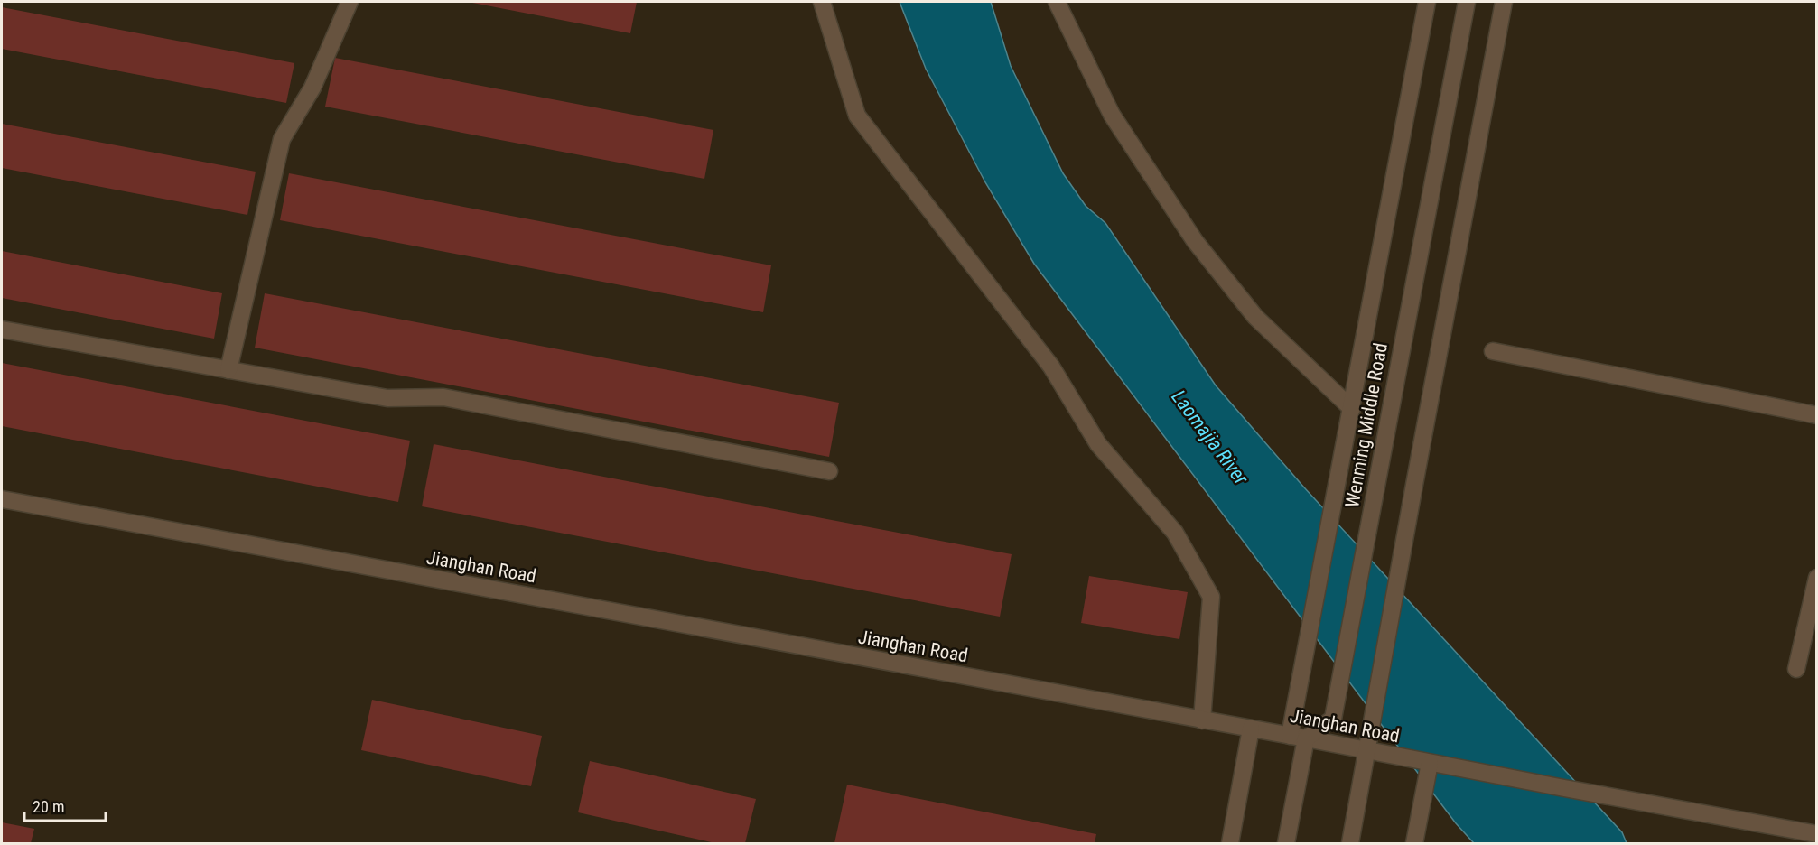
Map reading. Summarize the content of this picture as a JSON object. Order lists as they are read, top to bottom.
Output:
{
  "streets": {
    "street": ["Wenming Middle Road", "Jianghan Road"]
  },
  "crossings": [
    ["Wenming Middle Road", "Jianghan Road"]
  ],
  "water": ["Laomajia River"],
  "scale_bar": "20 m"
}
